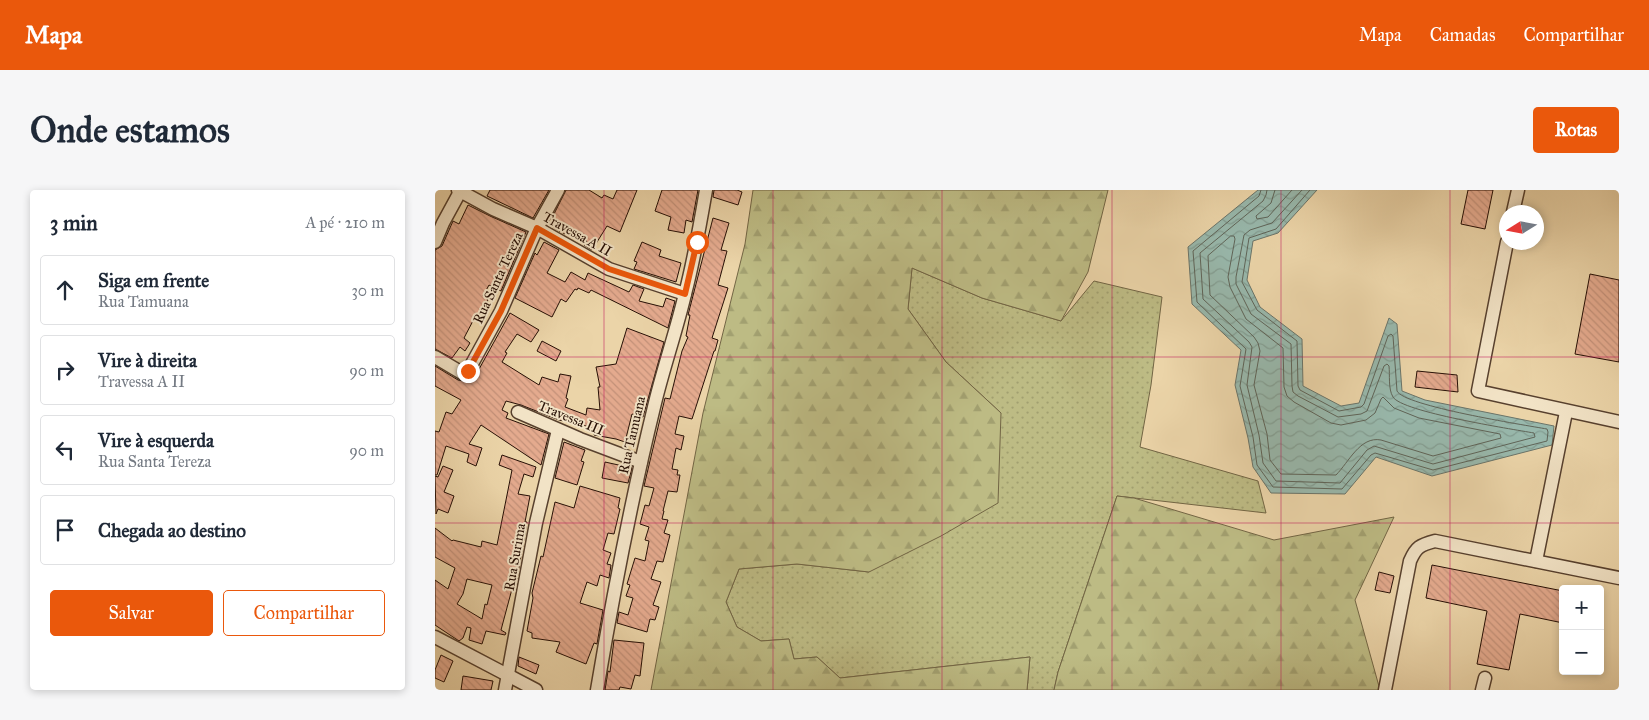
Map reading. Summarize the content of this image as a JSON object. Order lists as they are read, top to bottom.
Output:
{
  "streets": {
    "street": [
      "Travessa A II",
      "Rua Santa Tereza",
      "Travessa III",
      "Rua Tamuana",
      "Rua Surima"
    ]
  },
  "crossings": [
    ["Travessa A II", "Rua Santa Tereza"],
    ["Travessa A II", "Rua Tamuana"],
    ["Travessa III", "Rua Tamuana"],
    ["Travessa III", "Rua Surima"]
  ],
  "north": "left",
  "page": {
    "header": "Mapa",
    "nav": ["Mapa", "Camadas", "Compartilhar"],
    "buttons": [
      "Rotas",
      ["Salvar", "Compartilhar"]
    ],
    "title": "Onde estamos",
    "heading": ["3 min", "A pé · 210 m"],
    "list": [
      ["Siga em frente", "Rua Tamuana", "30 m"],
      ["Vire à direita", "Travessa A II", "90 m"],
      ["Vire à esquerda", "Rua Santa Tereza", "90 m"],
      "Chegada ao destino"
    ],
    "map_buttons": ["+", "−"]
  }
}
